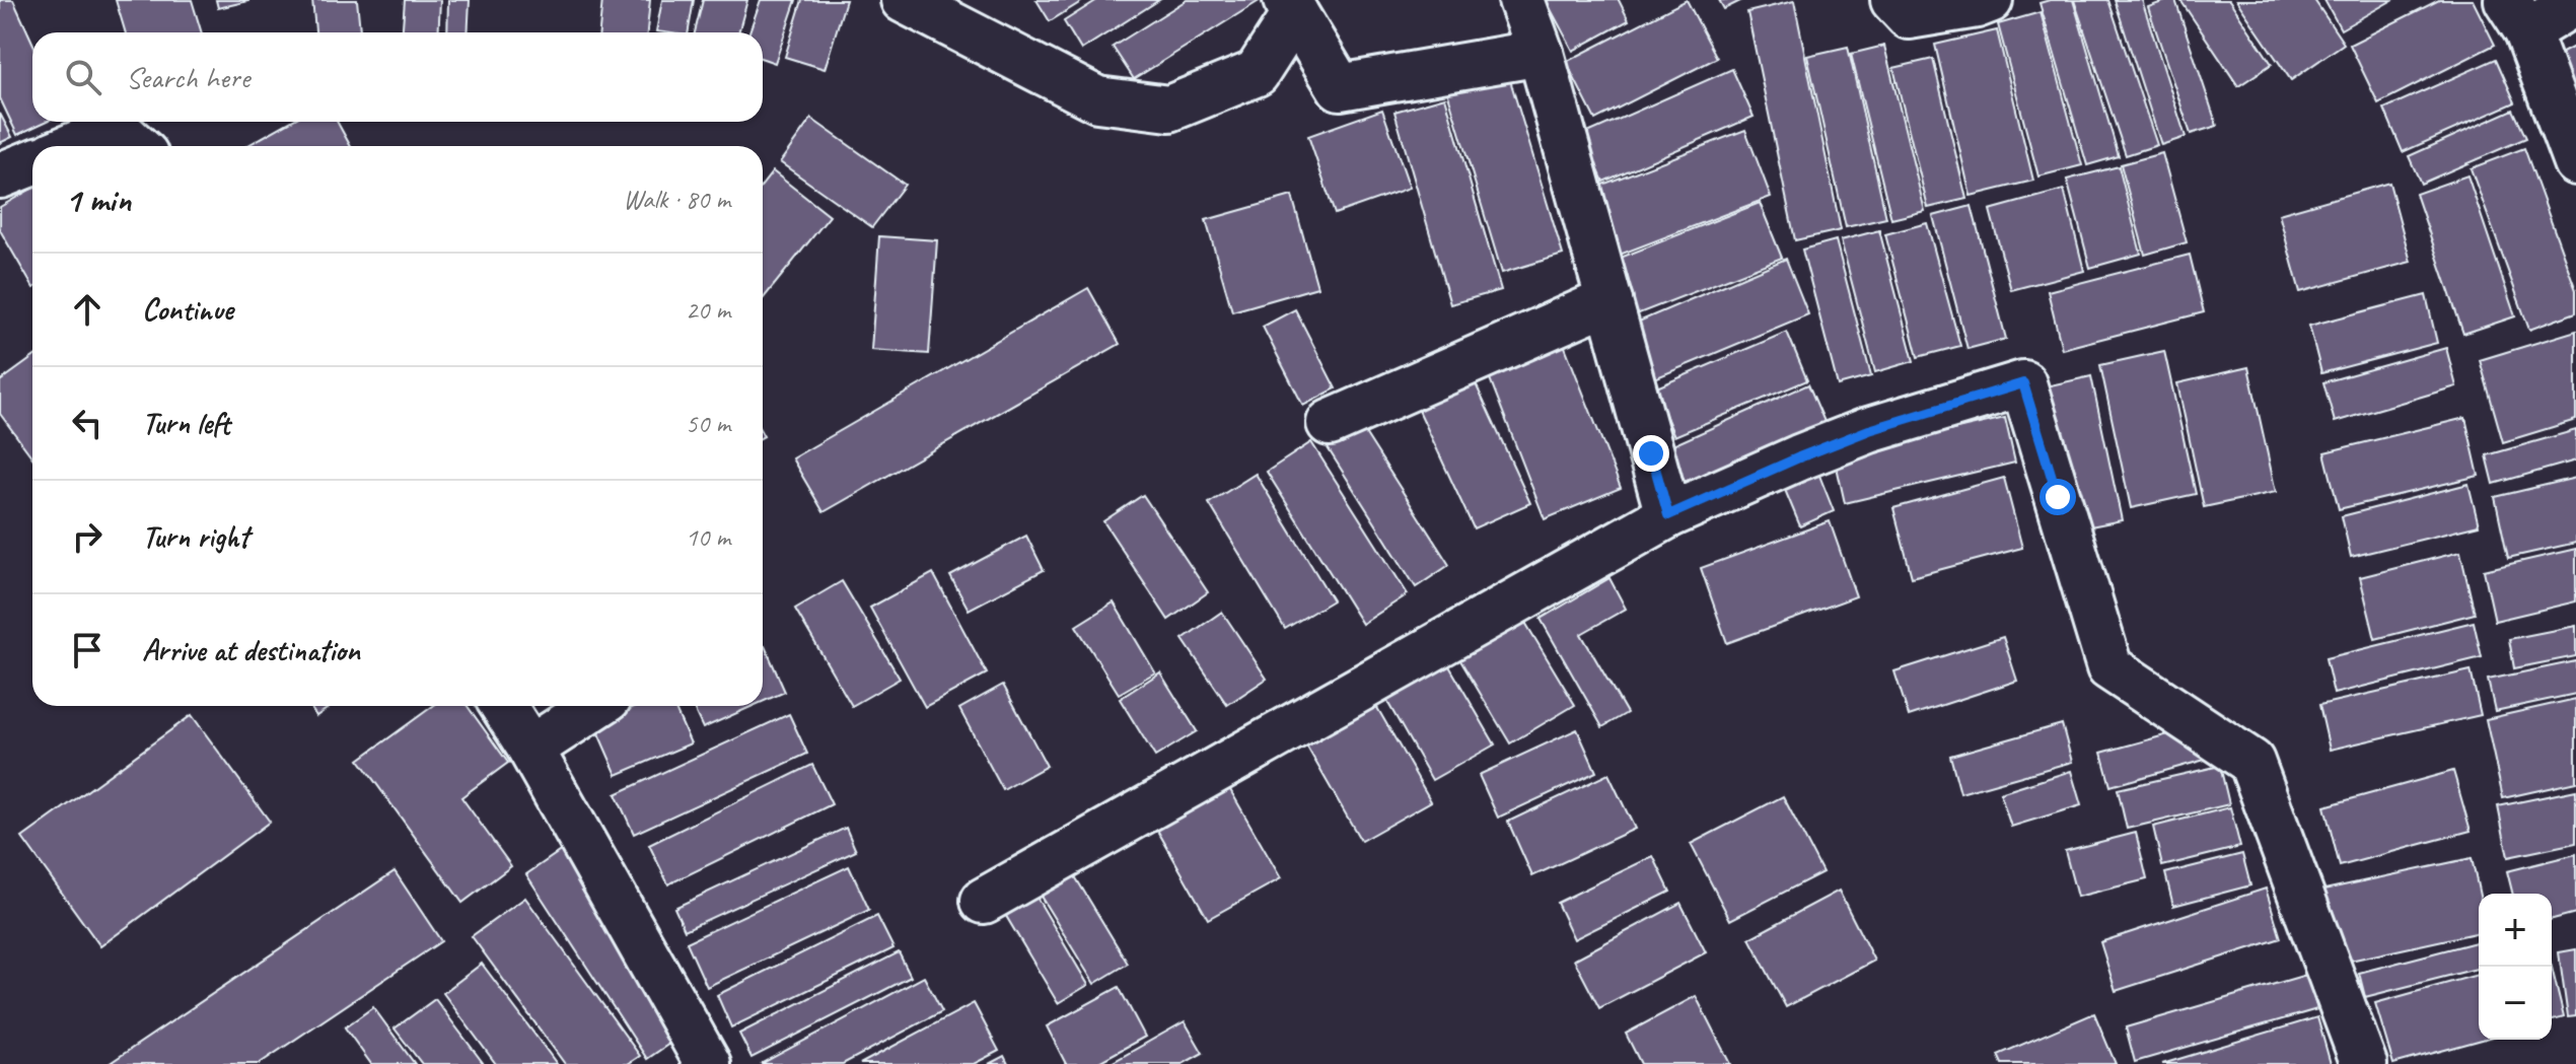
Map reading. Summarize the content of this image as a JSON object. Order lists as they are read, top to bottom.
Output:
{
  "page": {
    "search": "Search here",
    "heading": ["1 min", "Walk · 80 m"],
    "list": [
      ["Continue", "20 m"],
      ["Turn left", "50 m"],
      ["Turn right", "10 m"],
      "Arrive at destination"
    ],
    "map_buttons": ["+", "−"]
  }
}
